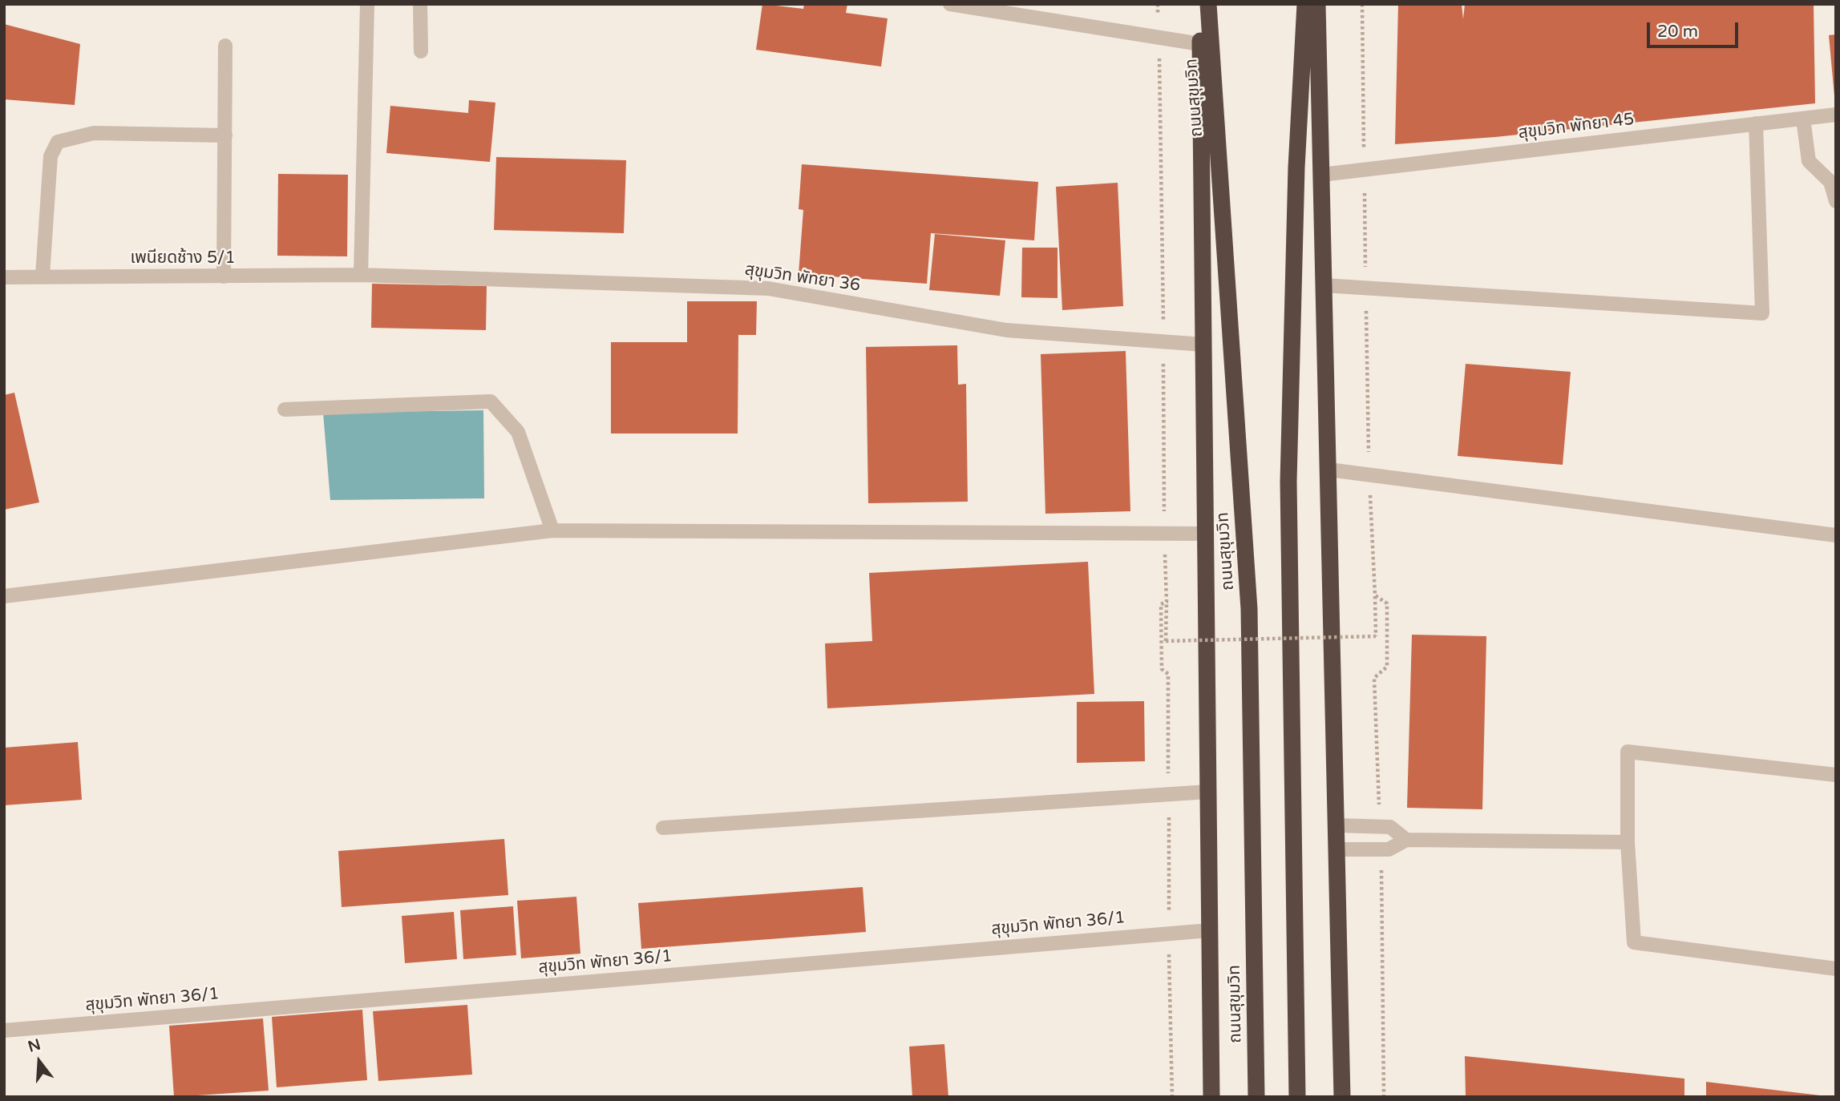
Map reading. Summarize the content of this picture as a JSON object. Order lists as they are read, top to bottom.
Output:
{
  "streets": {
    "highway": ["ถนนสุขุมวิท"],
    "street": [
      "สุขุมวิท พัทยา 45",
      "เพนียดช้าง 5/1",
      "สุขุมวิท พัทยา 36",
      "สุขุมวิท พัทยา 36/1"
    ]
  },
  "crossings": [
    ["ถนนสุขุมวิท", "สุขุมวิท พัทยา 36"],
    ["ถนนสุขุมวิท", "สุขุมวิท พัทยา 36/1"],
    ["เพนียดช้าง 5/1", "สุขุมวิท พัทยา 36"]
  ],
  "scale_bar": "20 m",
  "north": "top"
}
